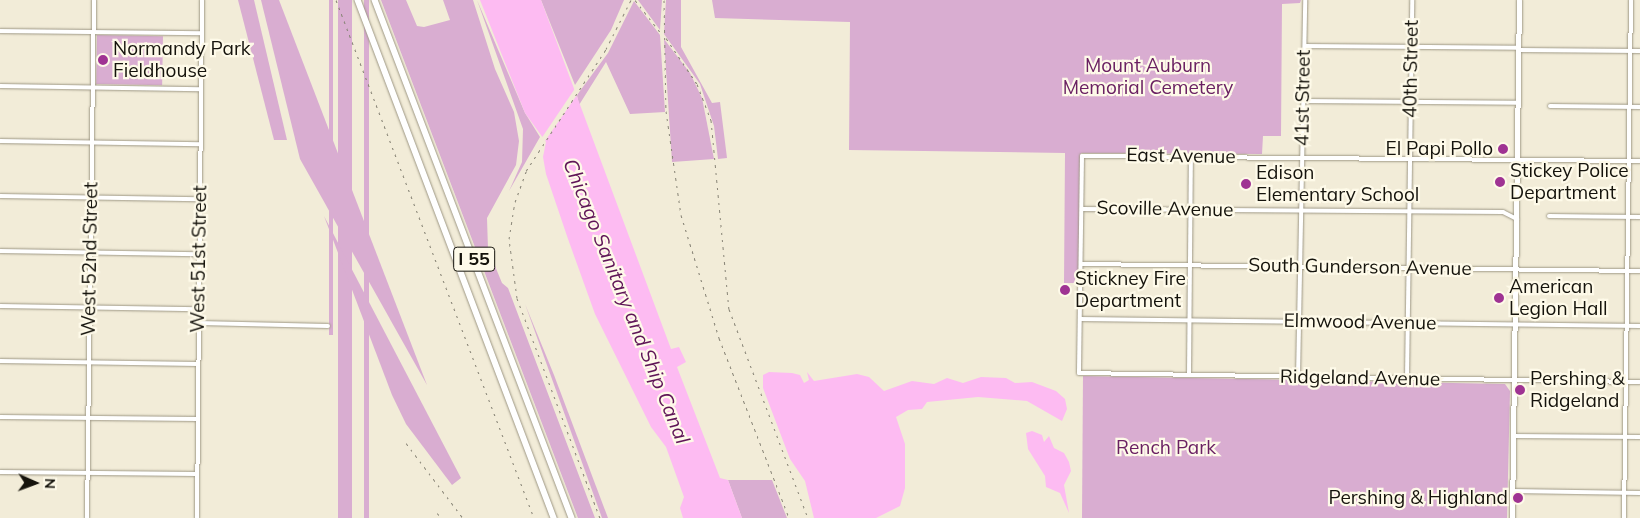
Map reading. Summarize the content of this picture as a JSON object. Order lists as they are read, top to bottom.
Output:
{
  "streets": {
    "highway": ["I 55"],
    "street": [
      "40th Street",
      "41st Street",
      "East Avenue",
      "Scoville Avenue",
      "West 52nd Street",
      "West 51st Street",
      "South Gunderson Avenue",
      "Elmwood Avenue",
      "Ridgeland Avenue"
    ]
  },
  "crossings": [
    ["40th Street", "East Avenue"],
    ["40th Street", "Scoville Avenue"],
    ["40th Street", "South Gunderson Avenue"],
    ["40th Street", "Elmwood Avenue"],
    ["40th Street", "Ridgeland Avenue"],
    ["41st Street", "East Avenue"],
    ["41st Street", "Scoville Avenue"],
    ["41st Street", "South Gunderson Avenue"],
    ["41st Street", "Elmwood Avenue"],
    ["41st Street", "Ridgeland Avenue"],
    ["East Avenue", "Scoville Avenue"],
    ["Elmwood Avenue", "Ridgeland Avenue"]
  ],
  "water": ["Chicago Sanitary and Ship Canal"],
  "parks": ["Mount Auburn Memorial Cemetery", "Rench Park"],
  "places": [
    "Normandy Park Fieldhouse",
    "El Papi Pollo",
    "Stickey Police Department",
    "Edison Elementary School",
    "Stickney Fire Department",
    "American Legion Hall",
    "Pershing & Ridgeland",
    "Pershing & Highland"
  ],
  "north": "right"
}
